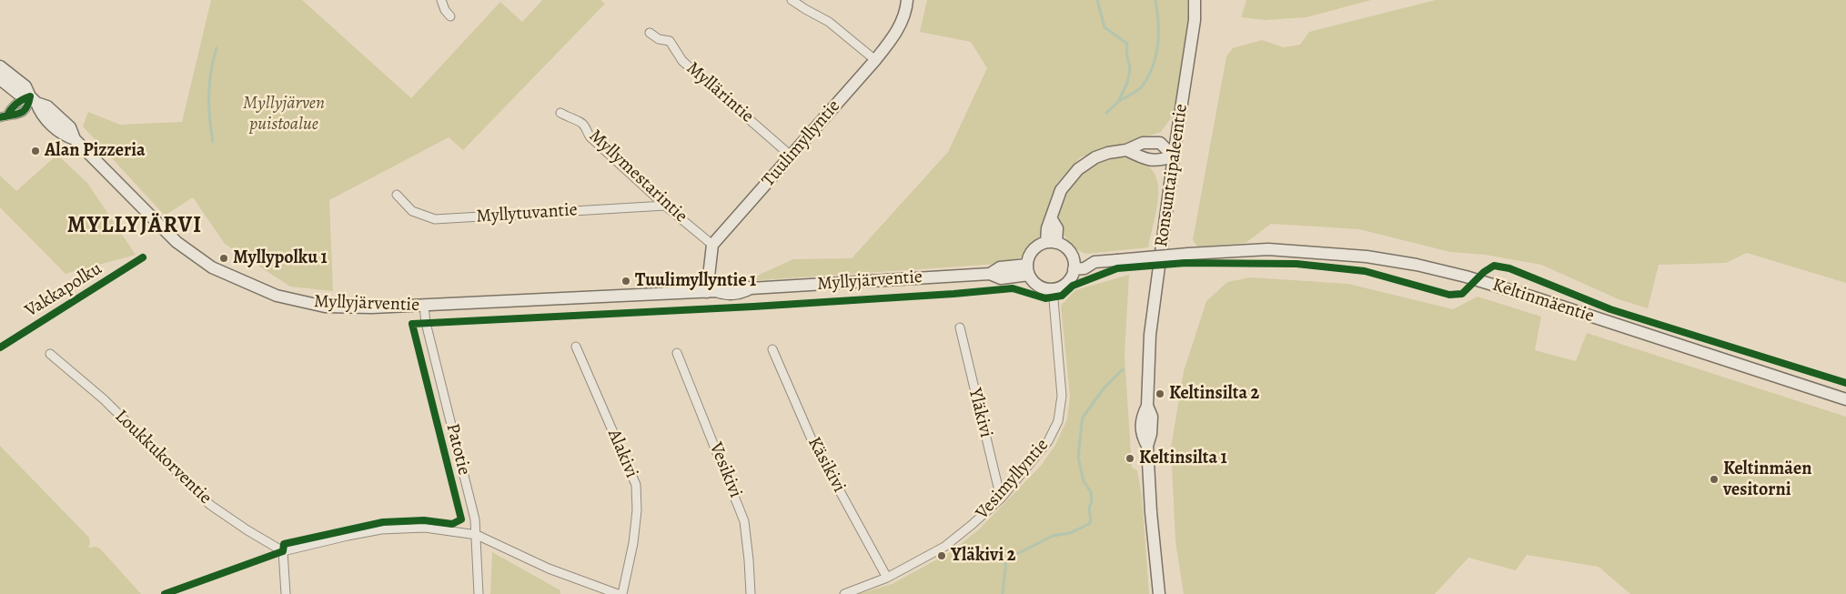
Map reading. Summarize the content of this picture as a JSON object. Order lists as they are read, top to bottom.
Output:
{
  "streets": {
    "main road": [
      "Tuulimyllyntie",
      "Ronsuntaipaleentie",
      "Myllyjärventie",
      "Keltinmäentie"
    ],
    "street": [
      "Myllärintie",
      "Myllymestarintie",
      "Myllytuvantie",
      "Yläkivi",
      "Patotie",
      "Alakivi",
      "Loukkukorventie",
      "Käsikivi",
      "Vesikivi",
      "Vesimyllyntie"
    ],
    "cycle path": ["Vakkapolku"]
  },
  "crossings": [
    ["Myllärintie", "Tuulimyllyntie"],
    ["Tuulimyllyntie", "Myllymestarintie"],
    ["Myllymestarintie", "Myllytuvantie"],
    ["Myllyjärventie", "Keltinmäentie"],
    ["Myllyjärventie", "Patotie"],
    ["Myllyjärventie", "Vesimyllyntie"],
    ["Keltinmäentie", "Vesimyllyntie"],
    ["Yläkivi", "Vesimyllyntie"],
    ["Käsikivi", "Vesimyllyntie"]
  ],
  "districts": ["MYLLYJÄRVI"],
  "parks": ["Myllyjärven puistoalue"],
  "places": [
    "Alan Pizzeria",
    "Myllypolku 1",
    "Tuulimyllyntie 1",
    "Keltinsilta 2",
    "Keltinsilta 1",
    "Keltinmäen vesitorni",
    "Yläkivi 2"
  ]
}
